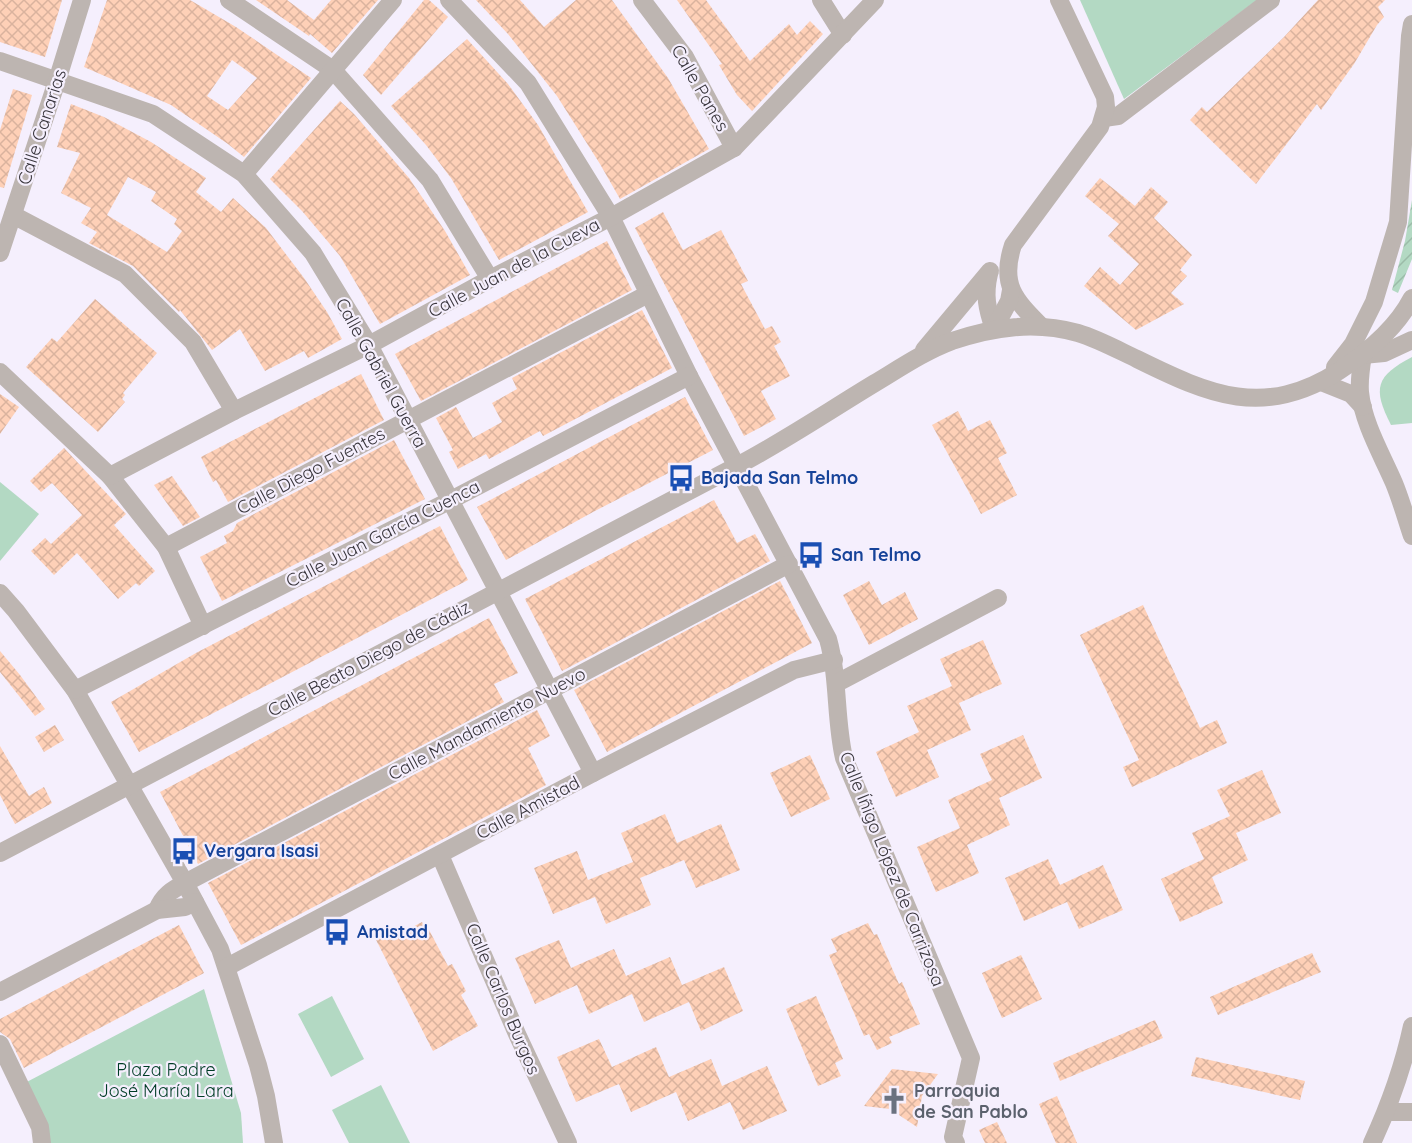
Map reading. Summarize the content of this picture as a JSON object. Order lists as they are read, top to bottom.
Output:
{
  "streets": {
    "street": [
      "Calle Panes",
      "Calle Canarias",
      "Calle Juan de la Cueva",
      "Calle Gabriel Guerra",
      "Calle Diego Fuentes",
      "Calle Juan García Cuenca",
      "Calle Beato Diego de Cádiz",
      "Calle Mandamiento Nuevo",
      "Calle Amistad",
      "Calle Íñigo López de Carrizosa",
      "Calle Carlos Burgos"
    ]
  },
  "crossings": [
    ["Calle Panes", "Calle Juan de la Cueva"],
    ["Calle Canarias", "Calle Gabriel Guerra"],
    ["Calle Juan de la Cueva", "Calle Gabriel Guerra"],
    ["Calle Gabriel Guerra", "Calle Diego Fuentes"],
    ["Calle Gabriel Guerra", "Calle Juan García Cuenca"],
    ["Calle Gabriel Guerra", "Calle Beato Diego de Cádiz"],
    ["Calle Gabriel Guerra", "Calle Mandamiento Nuevo"],
    ["Calle Gabriel Guerra", "Calle Amistad"],
    ["Calle Beato Diego de Cádiz", "Calle Íñigo López de Carrizosa"],
    ["Calle Mandamiento Nuevo", "Calle Íñigo López de Carrizosa"],
    ["Calle Amistad", "Calle Íñigo López de Carrizosa"],
    ["Calle Amistad", "Calle Carlos Burgos"]
  ],
  "parks": ["Plaza Padre José María Lara"],
  "places": {
    "bus stop": [
      "Bajada San Telmo",
      "San Telmo",
      "Vergara Isasi",
      "Amistad"
    ],
    "church": ["Parroquia de San Pablo"]
  }
}
